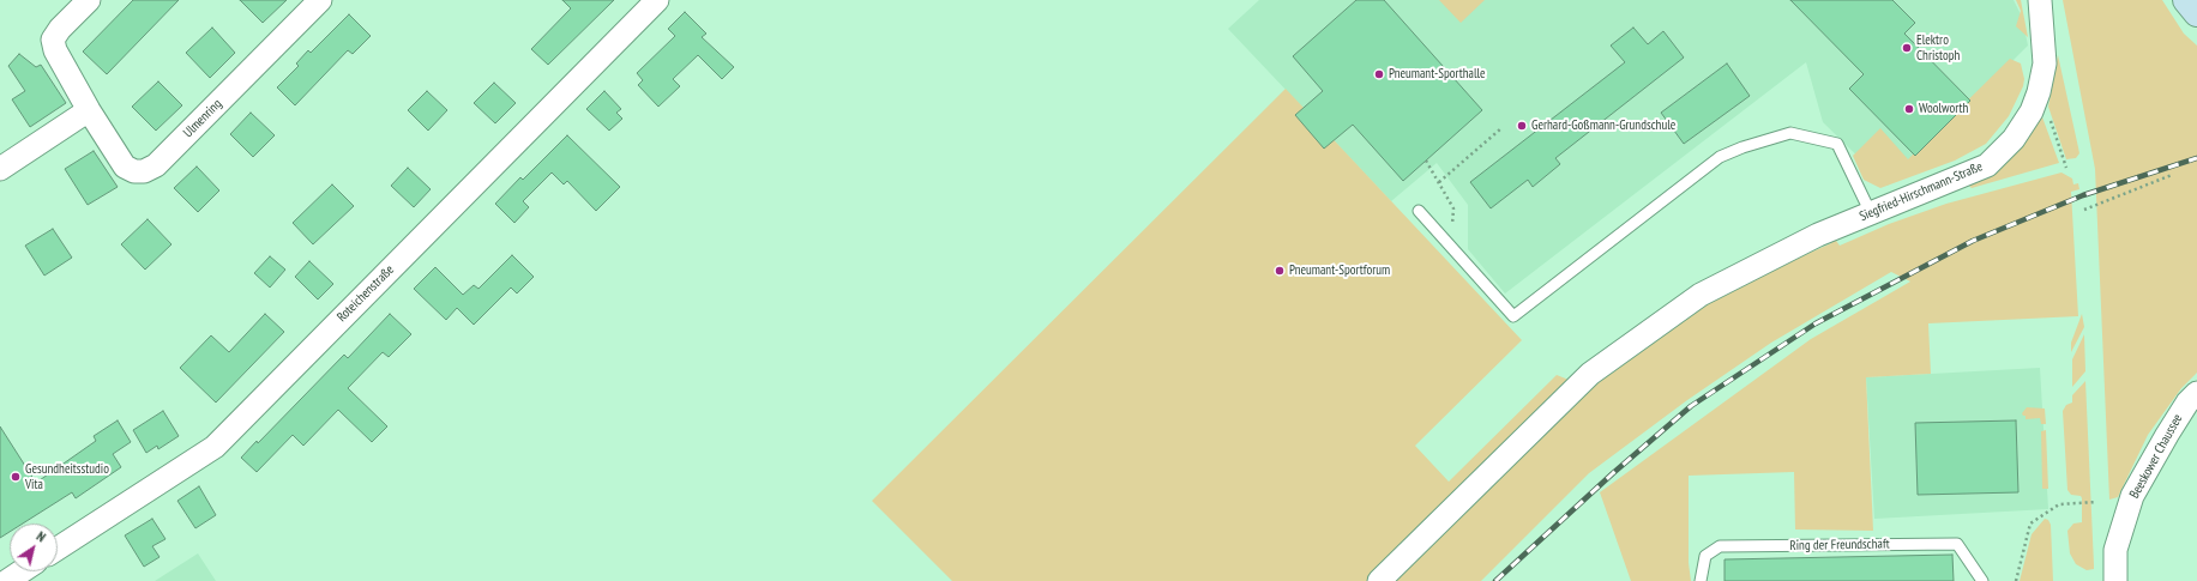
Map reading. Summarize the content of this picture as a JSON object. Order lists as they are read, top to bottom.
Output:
{
  "streets": {
    "street": [
      "Ulmenring",
      "Siegfried-Hirschmann-Straße",
      "Roteichenstraße",
      "Beeskower Chaussee"
    ],
    "lane": ["Ring der Freundschaft"]
  },
  "places": [
    "Elektro Christoph",
    "Pneumant-Sporthalle",
    "Woolworth",
    "Gerhard-Goßmann-Grundschule",
    "Pneumant-Sportforum",
    "Gesundheitsstudio Vita"
  ],
  "north": "top right"
}
